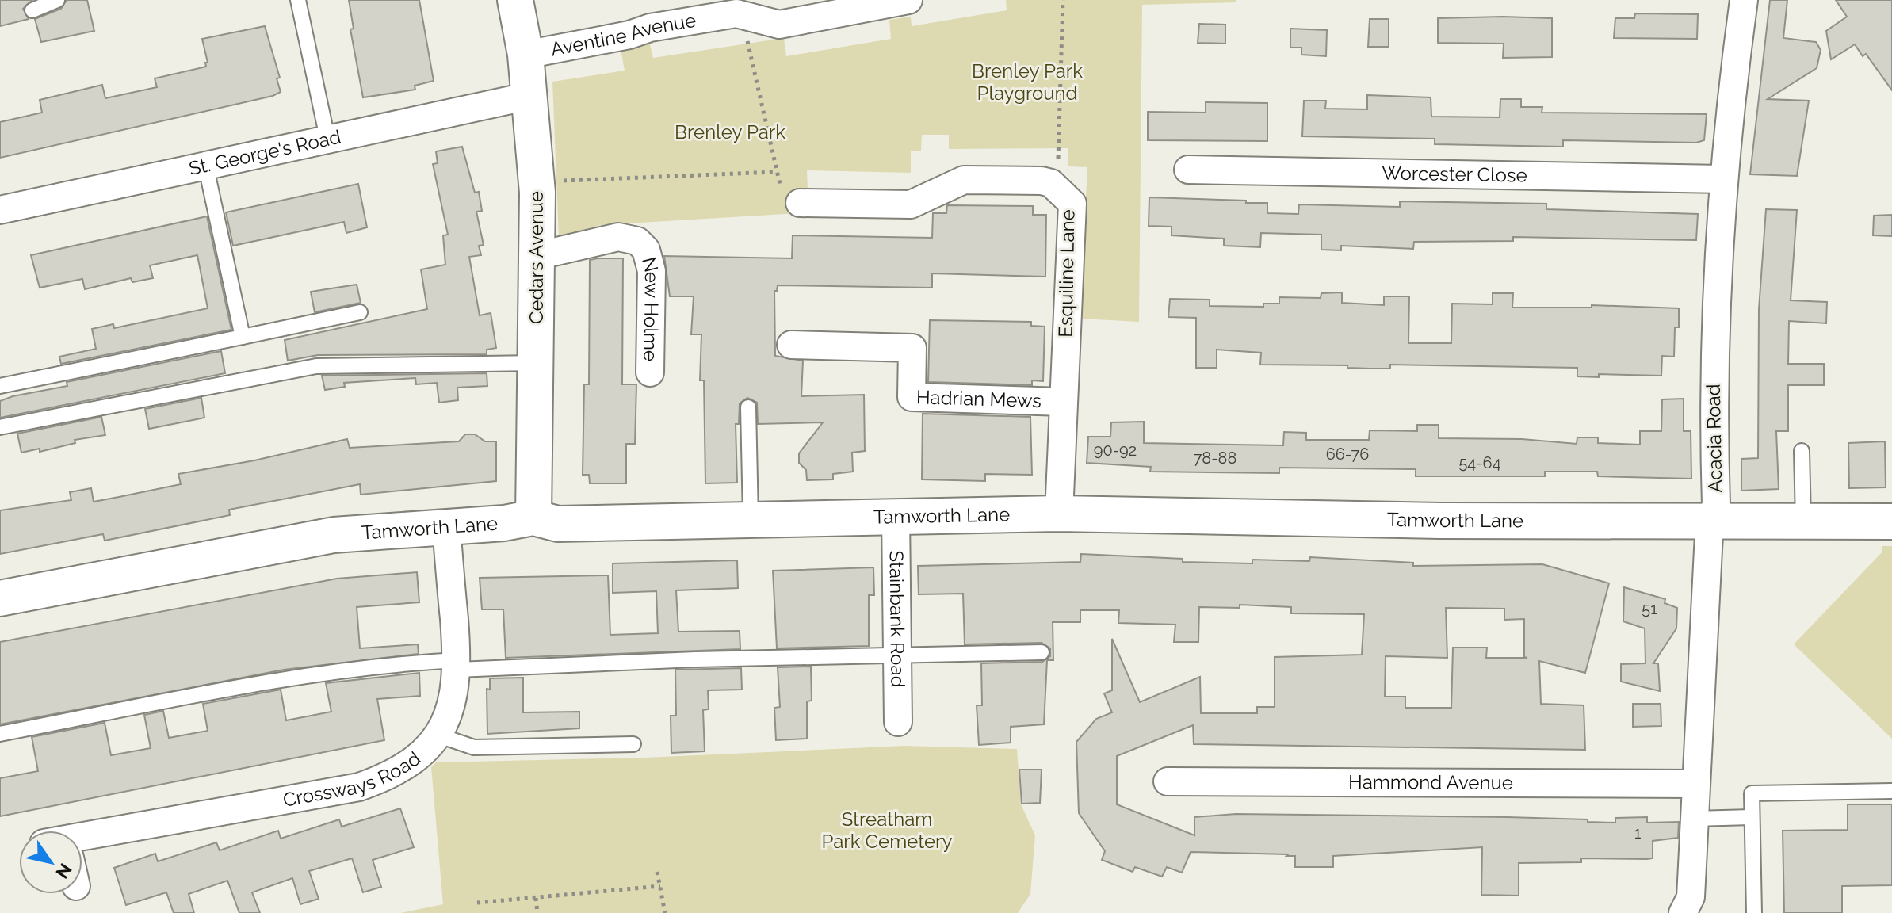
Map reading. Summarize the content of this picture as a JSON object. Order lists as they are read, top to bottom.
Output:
{
  "streets": {
    "street": [
      "Aventine Avenue",
      "St. George's Road",
      "Worcester Close",
      "Cedars Avenue",
      "Esquiline Lane",
      "New Holme",
      "Hadrian Mews",
      "Acacia Road",
      "Tamworth Lane",
      "Stainbank Road",
      "Crossways Road",
      "Hammond Avenue"
    ]
  },
  "crossings": [
    ["Aventine Avenue", "Cedars Avenue"],
    ["St. George's Road", "Cedars Avenue"],
    ["Worcester Close", "Acacia Road"],
    ["Cedars Avenue", "New Holme"],
    ["Cedars Avenue", "Tamworth Lane"],
    ["Esquiline Lane", "Hadrian Mews"],
    ["Esquiline Lane", "Tamworth Lane"],
    ["Acacia Road", "Tamworth Lane"],
    ["Acacia Road", "Hammond Avenue"],
    ["Tamworth Lane", "Stainbank Road"],
    ["Tamworth Lane", "Crossways Road"]
  ],
  "parks": ["Brenley Park Playground", "Brenley Park", "Streatham Park Cemetery"],
  "house_numbers": [
    "90-92",
    "66-76",
    "78-88",
    "54-64",
    "51",
    "1"
  ],
  "north": "bottom right"
}
